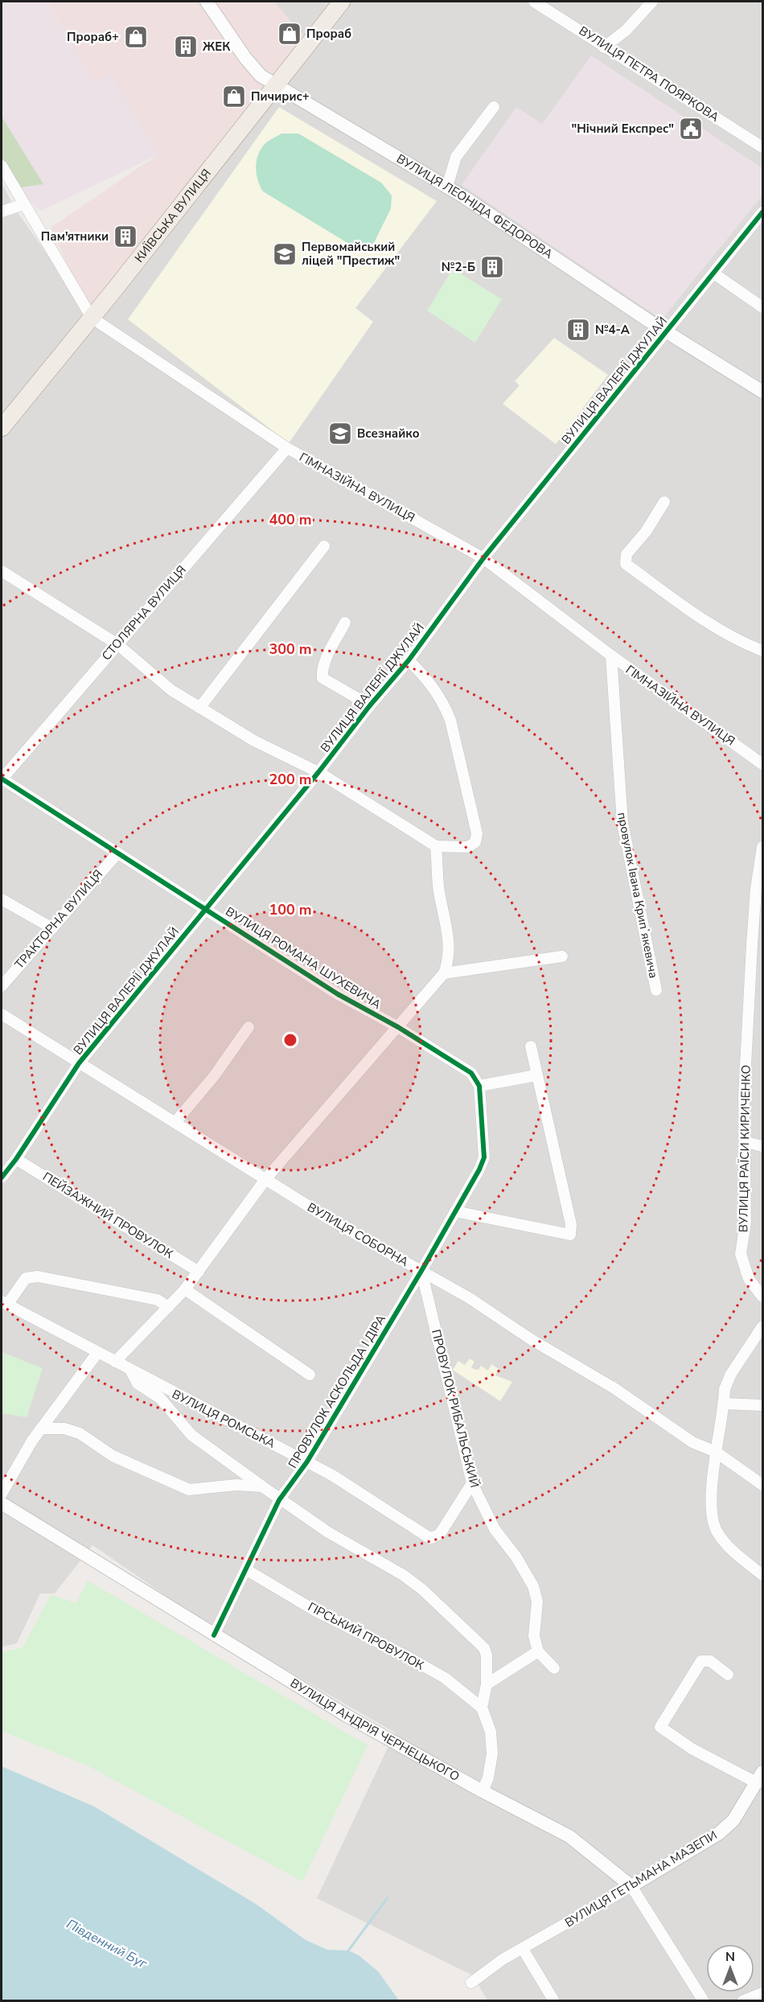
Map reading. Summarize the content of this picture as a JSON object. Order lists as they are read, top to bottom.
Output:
{
  "streets": {
    "main road": ["КИЇВСЬКА ВУЛИЦЯ"],
    "street": [
      "ВУЛИЦЯ ПЕТРА ПОЯРКОВА",
      "ВУЛИЦЯ ЛЕОНІДА ФЕДОРОВА",
      "ВУЛИЦЯ ВАЛЕРІЇ ДЖУЛАЙ",
      "ГІМНАЗІЙНА ВУЛИЦЯ",
      "СТОЛЯРНА ВУЛИЦЯ",
      "провулок Івана Крипʼякевича",
      "ТРАКТОРНА ВУЛИЦЯ",
      "ВУЛИЦЯ РОМАНА ШУХЕВИЧА",
      "ВУЛИЦЯ РАЇСИ КИРИЧЕНКО",
      "ПЕЙЗАЖНИЙ ПРОВУЛОК",
      "ВУЛИЦЯ СОБОРНА",
      "ПРОВУЛОК АСКОЛЬДА І ДІРА",
      "ПРОВУЛОК РИБАЛЬСЬКИЙ",
      "ВУЛИЦЯ РОМСЬКА",
      "ГІРСЬКИЙ ПРОВУЛОК",
      "ВУЛИЦЯ АНДРІЯ ЧЕРНЕЦЬКОГО",
      "ВУЛИЦЯ ГЕТЬМАНА МАЗЕПИ"
    ]
  },
  "crossings": [
    ["ВУЛИЦЯ ЛЕОНІДА ФЕДОРОВА", "КИЇВСЬКА ВУЛИЦЯ"],
    ["ВУЛИЦЯ ЛЕОНІДА ФЕДОРОВА", "ВУЛИЦЯ ВАЛЕРІЇ ДЖУЛАЙ"],
    ["КИЇВСЬКА ВУЛИЦЯ", "ГІМНАЗІЙНА ВУЛИЦЯ"],
    ["ВУЛИЦЯ ВАЛЕРІЇ ДЖУЛАЙ", "ГІМНАЗІЙНА ВУЛИЦЯ"],
    ["ВУЛИЦЯ ВАЛЕРІЇ ДЖУЛАЙ", "ВУЛИЦЯ РОМАНА ШУХЕВИЧА"],
    ["ВУЛИЦЯ ВАЛЕРІЇ ДЖУЛАЙ", "ПЕЙЗАЖНИЙ ПРОВУЛОК"],
    ["ВУЛИЦЯ ВАЛЕРІЇ ДЖУЛАЙ", "ВУЛИЦЯ СОБОРНА"],
    ["ГІМНАЗІЙНА ВУЛИЦЯ", "СТОЛЯРНА ВУЛИЦЯ"],
    ["ГІМНАЗІЙНА ВУЛИЦЯ", "провулок Івана Крипʼякевича"],
    ["СТОЛЯРНА ВУЛИЦЯ", "ВУЛИЦЯ РОМАНА ШУХЕВИЧА"],
    ["ТРАКТОРНА ВУЛИЦЯ", "ВУЛИЦЯ РОМАНА ШУХЕВИЧА"],
    ["ВУЛИЦЯ СОБОРНА", "ПРОВУЛОК АСКОЛЬДА І ДІРА"],
    ["ВУЛИЦЯ СОБОРНА", "ПРОВУЛОК РИБАЛЬСЬКИЙ"],
    ["ПРОВУЛОК АСКОЛЬДА І ДІРА", "ПРОВУЛОК РИБАЛЬСЬКИЙ"],
    ["ПРОВУЛОК АСКОЛЬДА І ДІРА", "ВУЛИЦЯ РОМСЬКА"],
    ["ПРОВУЛОК АСКОЛЬДА І ДІРА", "ГІРСЬКИЙ ПРОВУЛОК"],
    ["ПРОВУЛОК АСКОЛЬДА І ДІРА", "ВУЛИЦЯ АНДРІЯ ЧЕРНЕЦЬКОГО"],
    ["ПРОВУЛОК РИБАЛЬСЬКИЙ", "ВУЛИЦЯ РОМСЬКА"],
    ["ВУЛИЦЯ АНДРІЯ ЧЕРНЕЦЬКОГО", "ВУЛИЦЯ ГЕТЬМАНА МАЗЕПИ"]
  ],
  "water": ["Південний Буг"],
  "places": {
    "shop": ["Прораб", "Прораб+", "Пичирис+"],
    "building": [
      "ЖЕК",
      "Пам'ятники",
      "№2-Б",
      "№4-А"
    ],
    "public building": ["\"Нічний Експрес\""],
    "school or university": ["Первомайський ліцей \"Престиж\"", "Всезнайко"]
  },
  "north": "top",
  "rings": [
    "400 m",
    "300 m",
    "200 m",
    "100 m"
  ]
}
